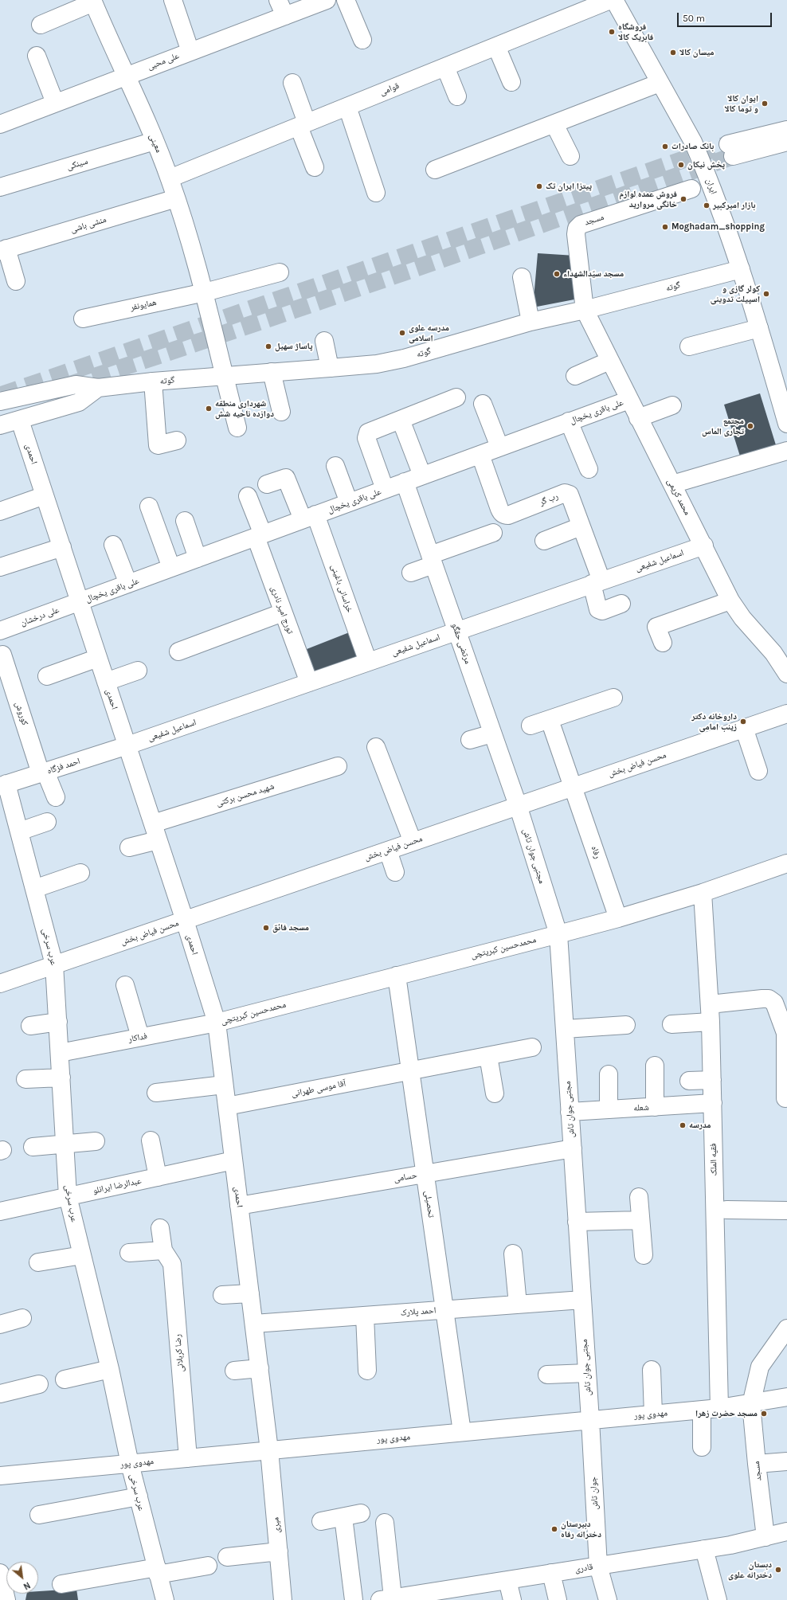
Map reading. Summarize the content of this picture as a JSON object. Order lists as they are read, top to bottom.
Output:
{
  "streets": {
    "street": [
      "علی محبی",
      "قوامی",
      "معینی",
      "سینکی",
      "ایران",
      "مسجد",
      "منشی باشی",
      "گوته",
      "همایونفر",
      "علی باقری یخچال",
      "احمدی",
      "محمد کریمی",
      "رب گر",
      "اسماعیل شفیعی",
      "خراسانی باغینی",
      "تورج امیر نادری",
      "علی درخشان",
      "مرتضی حقگو",
      "کوروش",
      "محسن فیاض بخش",
      "احمد فزگاه",
      "شهید محسن برکتی",
      "رفاه",
      "مجتبی جوان تاش",
      "عرب سرخی",
      "محمدحسین کبریتچی",
      "فداکار",
      "آقا موسی طهرانی",
      "شعله",
      "فقیه الملک",
      "حسامی",
      "عبدالرضا ایرانلو",
      "تحصیلی",
      "احمد پلارک",
      "رضا کربلائی",
      "مهدوی پور",
      "جوان تاش",
      "میری",
      "قادرى"
    ]
  },
  "crossings": [
    ["علی محبی", "معینی"],
    ["قوامی", "معینی"],
    ["معینی", "سینکی"],
    ["معینی", "منشی باشی"],
    ["معینی", "گوته"],
    ["معینی", "همایونفر"],
    ["ایران", "گوته"],
    ["مسجد", "گوته"],
    ["مسجد", "محمد کریمی"],
    ["مسجد", "مهدوی پور"],
    ["مسجد", "قادرى"],
    ["گوته", "احمدی"],
    ["گوته", "محمد کریمی"],
    ["علی باقری یخچال", "احمدی"],
    ["علی باقری یخچال", "محمد کریمی"],
    ["علی باقری یخچال", "رب گر"],
    ["علی باقری یخچال", "خراسانی باغینی"],
    ["علی باقری یخچال", "تورج امیر نادری"],
    ["علی باقری یخچال", "علی درخشان"],
    ["علی باقری یخچال", "مرتضی حقگو"],
    ["احمدی", "اسماعیل شفیعی"],
    ["احمدی", "علی درخشان"],
    ["احمدی", "محسن فیاض بخش"],
    ["احمدی", "احمد فزگاه"],
    ["احمدی", "شهید محسن برکتی"],
    ["احمدی", "محمدحسین کبریتچی"],
    ["احمدی", "فداکار"],
    ["احمدی", "آقا موسی طهرانی"],
    ["احمدی", "حسامی"],
    ["احمدی", "عبدالرضا ایرانلو"],
    ["احمدی", "احمد پلارک"],
    ["احمدی", "مهدوی پور"],
    ["احمدی", "میری"],
    ["محمد کریمی", "اسماعیل شفیعی"],
    ["رب گر", "اسماعیل شفیعی"],
    ["اسماعیل شفیعی", "خراسانی باغینی"],
    ["اسماعیل شفیعی", "تورج امیر نادری"],
    ["اسماعیل شفیعی", "مرتضی حقگو"],
    ["اسماعیل شفیعی", "احمد فزگاه"],
    ["مرتضی حقگو", "محسن فیاض بخش"],
    ["مرتضی حقگو", "مجتبی جوان تاش"],
    ["کوروش", "احمد فزگاه"],
    ["محسن فیاض بخش", "رفاه"],
    ["محسن فیاض بخش", "مجتبی جوان تاش"],
    ["محسن فیاض بخش", "عرب سرخی"],
    ["احمد فزگاه", "عرب سرخی"],
    ["رفاه", "محمدحسین کبریتچی"],
    ["مجتبی جوان تاش", "محمدحسین کبریتچی"],
    ["مجتبی جوان تاش", "شعله"],
    ["مجتبی جوان تاش", "حسامی"],
    ["مجتبی جوان تاش", "احمد پلارک"],
    ["مجتبی جوان تاش", "مهدوی پور"],
    ["مجتبی جوان تاش", "جوان تاش"],
    ["عرب سرخی", "فداکار"],
    ["عرب سرخی", "عبدالرضا ایرانلو"],
    ["عرب سرخی", "مهدوی پور"],
    ["محمدحسین کبریتچی", "فداکار"],
    ["محمدحسین کبریتچی", "فقیه الملک"],
    ["محمدحسین کبریتچی", "تحصیلی"],
    ["آقا موسی طهرانی", "تحصیلی"],
    ["شعله", "فقیه الملک"],
    ["فقیه الملک", "مهدوی پور"],
    ["حسامی", "تحصیلی"],
    ["تحصیلی", "احمد پلارک"],
    ["تحصیلی", "مهدوی پور"],
    ["رضا کربلائی", "مهدوی پور"],
    ["مهدوی پور", "جوان تاش"],
    ["مهدوی پور", "میری"],
    ["جوان تاش", "قادرى"]
  ],
  "places": [
    "فروشگاه فابریک کالا",
    "میسان کالا",
    "ایوان کالا و توما کالا",
    "بانک صادرات",
    "پخش نیکان",
    "پیتزا ایران تک",
    "فروش عمده لوازم خانگی مروارید",
    "بازار امیرکبیر",
    "Moghadam_shopping",
    "مسجد سیّدالشهداء",
    "کولر گازی و اسپیلت تدوینی",
    "مدرسه علوی اسلامی",
    "پاساژ سهیل",
    "شهرداری منطقه دوازده ناحیه شش",
    "مجتمع تجاری الماس",
    "داروخانه دکتر زینب امامی",
    "مسجد فائق",
    "مدرسه",
    "مسجد حضرت زهرا",
    "دبیرستان دخترانه رفاه",
    "دبستان دخترانه علوی"
  ],
  "scale_bar": "50 m",
  "north": "bottom right"
}
